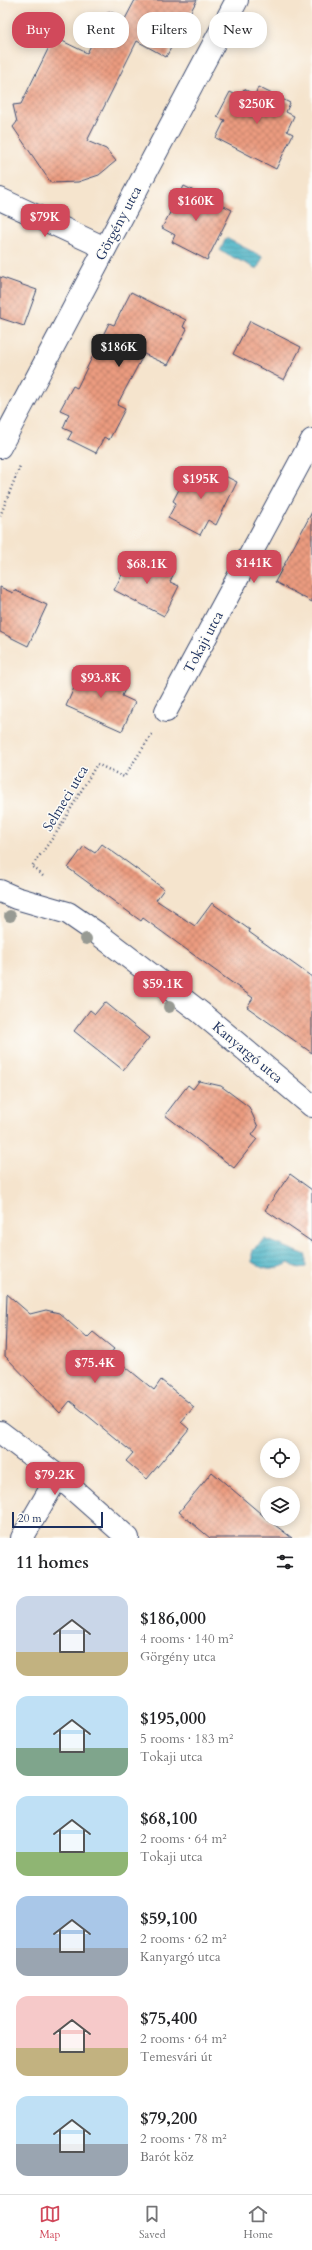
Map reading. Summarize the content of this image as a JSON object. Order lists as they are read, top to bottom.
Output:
{
  "streets": {
    "street": ["Görgény utca", "Tokaji utca", "Kanyargó utca"],
    "path": ["Selmeci utca"]
  },
  "crossings": [
    ["Tokaji utca", "Selmeci utca"]
  ],
  "scale_bar": "20 m",
  "page": {
    "chip": [
      "Buy",
      "Rent",
      "Filters",
      "New"
    ],
    "price": [
      "$250K",
      "$160K",
      "$79K",
      "$186K",
      "$195K",
      "$141K",
      "$68.1K",
      "$93.8K",
      "$59.1K",
      "$75.4K",
      "$79.2K"
    ],
    "scale": "20 m",
    "heading": "11 homes",
    "list": [
      {
        "name": "$186,000",
        "note": "4 rooms · 140 m² · Görgény utca"
      },
      {
        "name": "$195,000",
        "note": "5 rooms · 183 m² · Tokaji utca"
      },
      {
        "name": "$68,100",
        "note": "2 rooms · 64 m² · Tokaji utca"
      },
      {
        "name": "$59,100",
        "note": "2 rooms · 62 m² · Kanyargó utca"
      },
      {
        "name": "$75,400",
        "note": "2 rooms · 64 m² · Temesvári út"
      },
      {
        "name": "$79,200",
        "note": "2 rooms · 78 m² · Barót köz"
      }
    ],
    "tabs": ["Map", "Saved", "Home"]
  }
}
